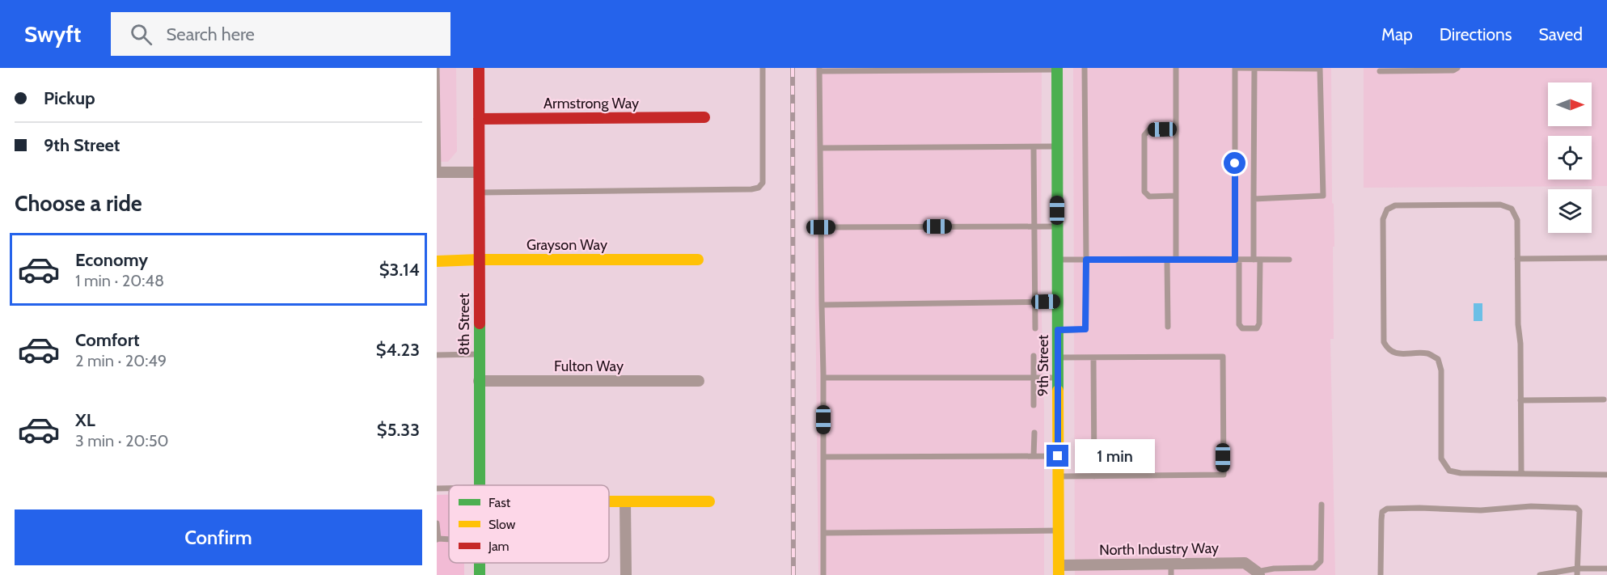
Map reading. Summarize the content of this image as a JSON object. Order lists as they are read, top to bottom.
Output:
{
  "streets": {
    "street": [
      "Armstrong Way",
      "Grayson Way",
      "8th Street",
      "9th Street",
      "Fulton Way",
      "North Industry Way"
    ]
  },
  "crossings": [
    ["Armstrong Way", "8th Street"],
    ["Grayson Way", "8th Street"],
    ["8th Street", "Fulton Way"],
    ["9th Street", "North Industry Way"]
  ],
  "legend": ["Fast", "Slow", "Jam"],
  "north": "right",
  "page": {
    "header": "Swyft",
    "search": "Search here",
    "nav": ["Map", "Directions", "Saved"],
    "banner": ["Pickup", "9th Street"],
    "heading": "Choose a ride",
    "list": [
      {
        "name": "Economy",
        "note": "1 min · 20:48",
        "value": "$3.14"
      },
      {
        "name": "Comfort",
        "note": "2 min · 20:49",
        "value": "$4.23"
      },
      {
        "name": "XL",
        "note": "3 min · 20:50",
        "value": "$5.33"
      }
    ],
    "bubble": "1 min",
    "buttons": "Confirm"
  }
}
